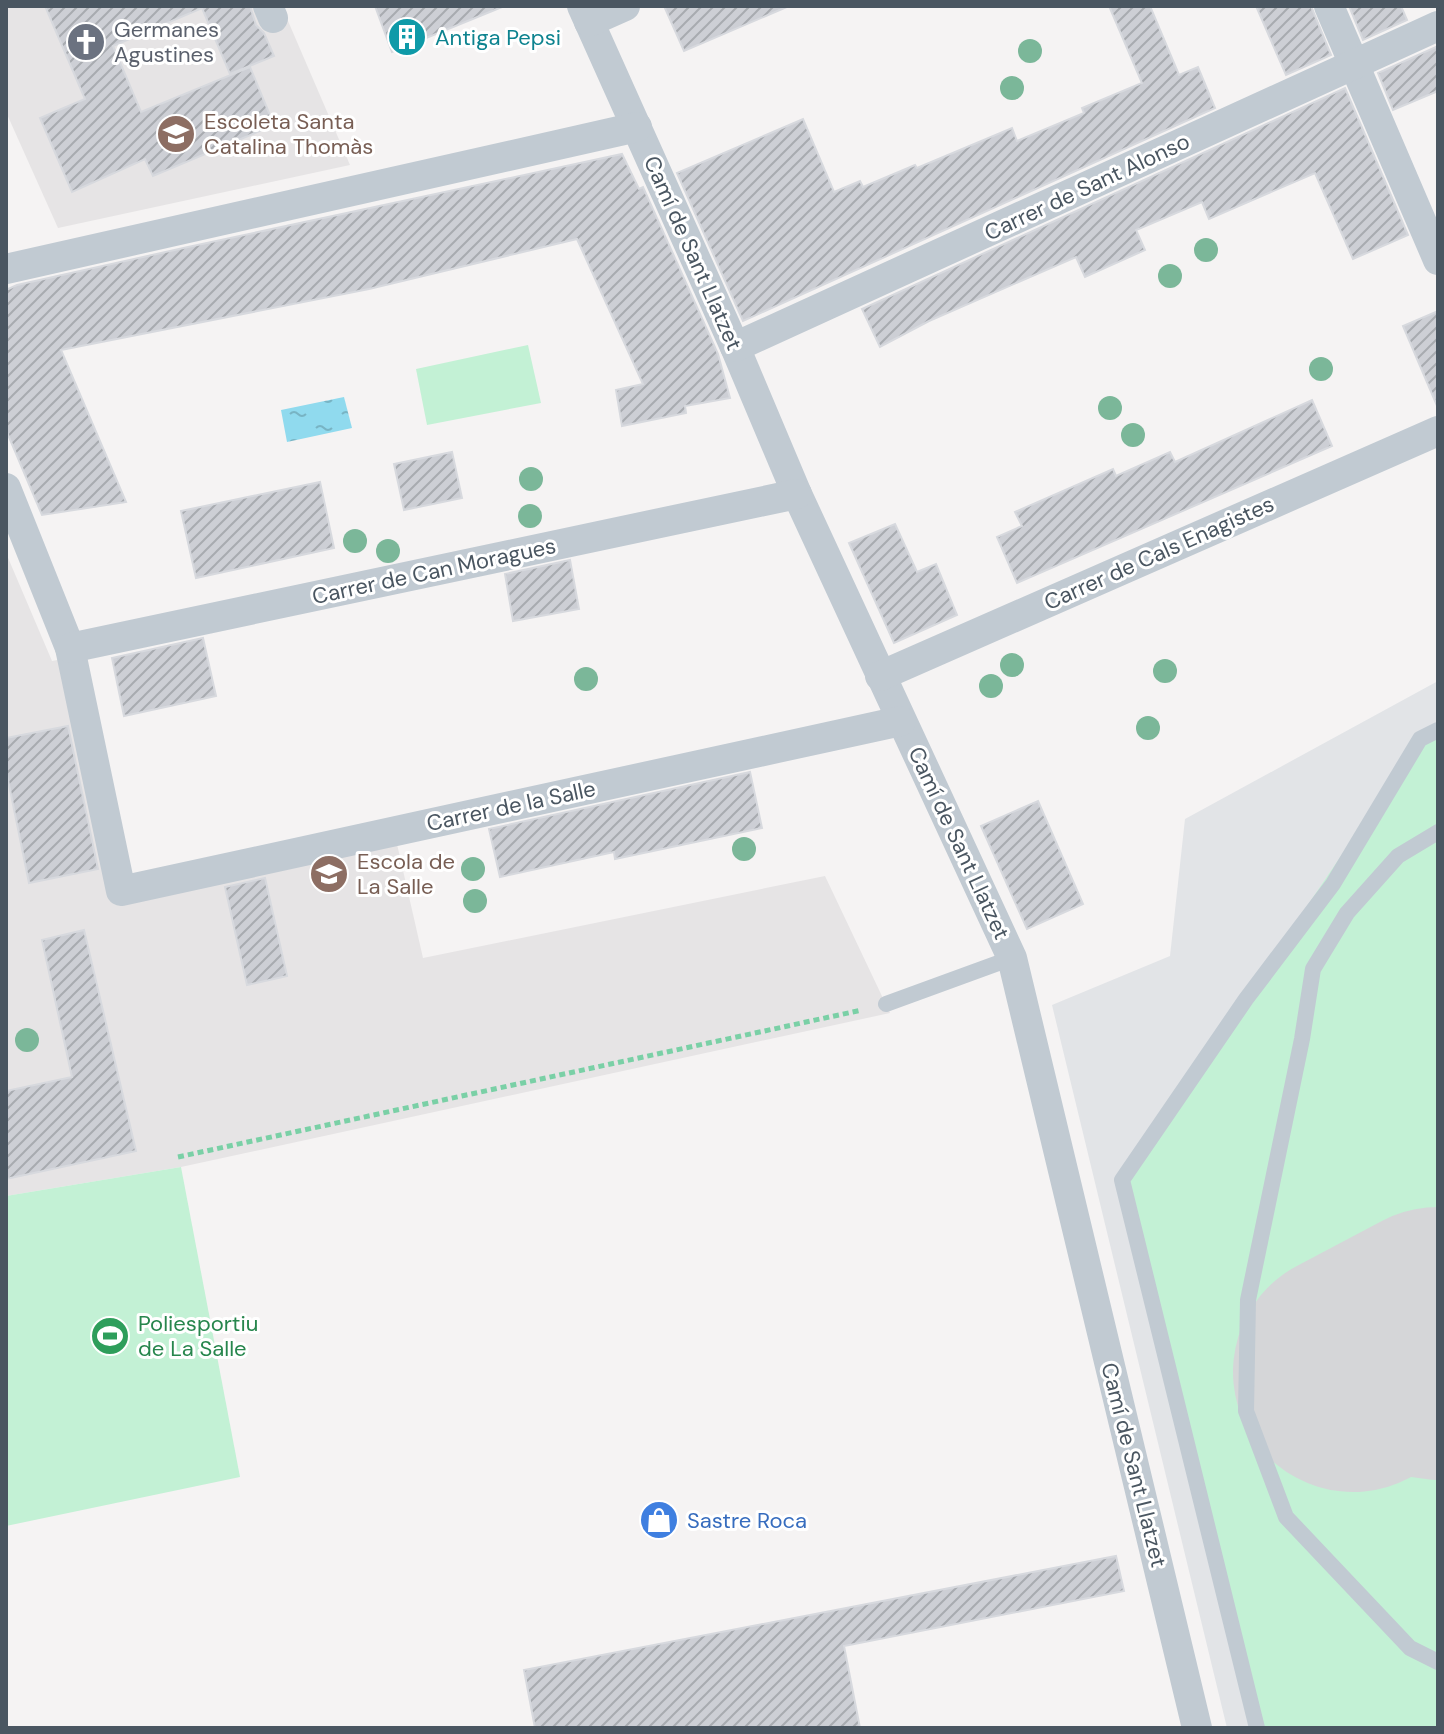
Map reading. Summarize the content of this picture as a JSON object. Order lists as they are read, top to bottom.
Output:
{
  "streets": {
    "street": [
      "Carrer de Sant Alonso",
      "Camí de Sant Llatzet",
      "Carrer de Cals Enagistes",
      "Carrer de Can Moragues",
      "Carrer de la Salle"
    ]
  },
  "crossings": [
    ["Carrer de Sant Alonso", "Camí de Sant Llatzet"],
    ["Camí de Sant Llatzet", "Carrer de Cals Enagistes"],
    ["Camí de Sant Llatzet", "Carrer de Can Moragues"],
    ["Camí de Sant Llatzet", "Carrer de la Salle"],
    ["Carrer de Can Moragues", "Carrer de la Salle"]
  ],
  "places": {
    "building": ["Antiga Pepsi"],
    "church": ["Germanes Agustines"],
    "school or university": ["Escoleta Santa Catalina Thomàs", "Escola de La Salle"],
    "sports": ["Poliesportiu de La Salle"],
    "shop": ["Sastre Roca"]
  }
}
